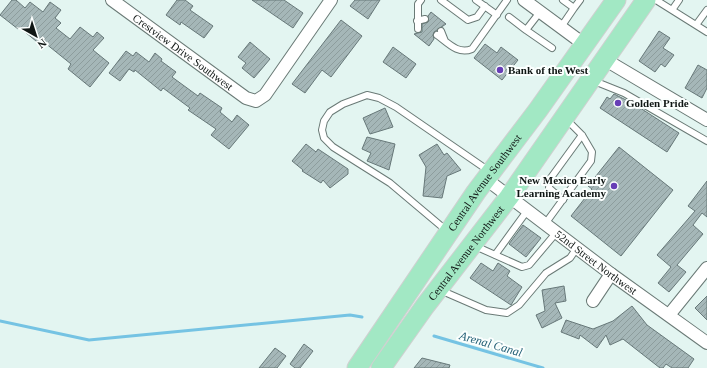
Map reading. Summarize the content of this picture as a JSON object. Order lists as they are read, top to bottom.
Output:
{
  "streets": {
    "main road": ["Central Avenue Southwest", "Central Avenue Northwest"],
    "street": ["Crestview Drive Southwest", "52nd Street Northwest"]
  },
  "crossings": [
    ["Central Avenue Southwest", "52nd Street Northwest"],
    ["Central Avenue Northwest", "52nd Street Northwest"]
  ],
  "water": ["Arenal Canal"],
  "places": ["Bank of the West", "Golden Pride", "New Mexico Early Learning Academy"],
  "north": "bottom right"
}
